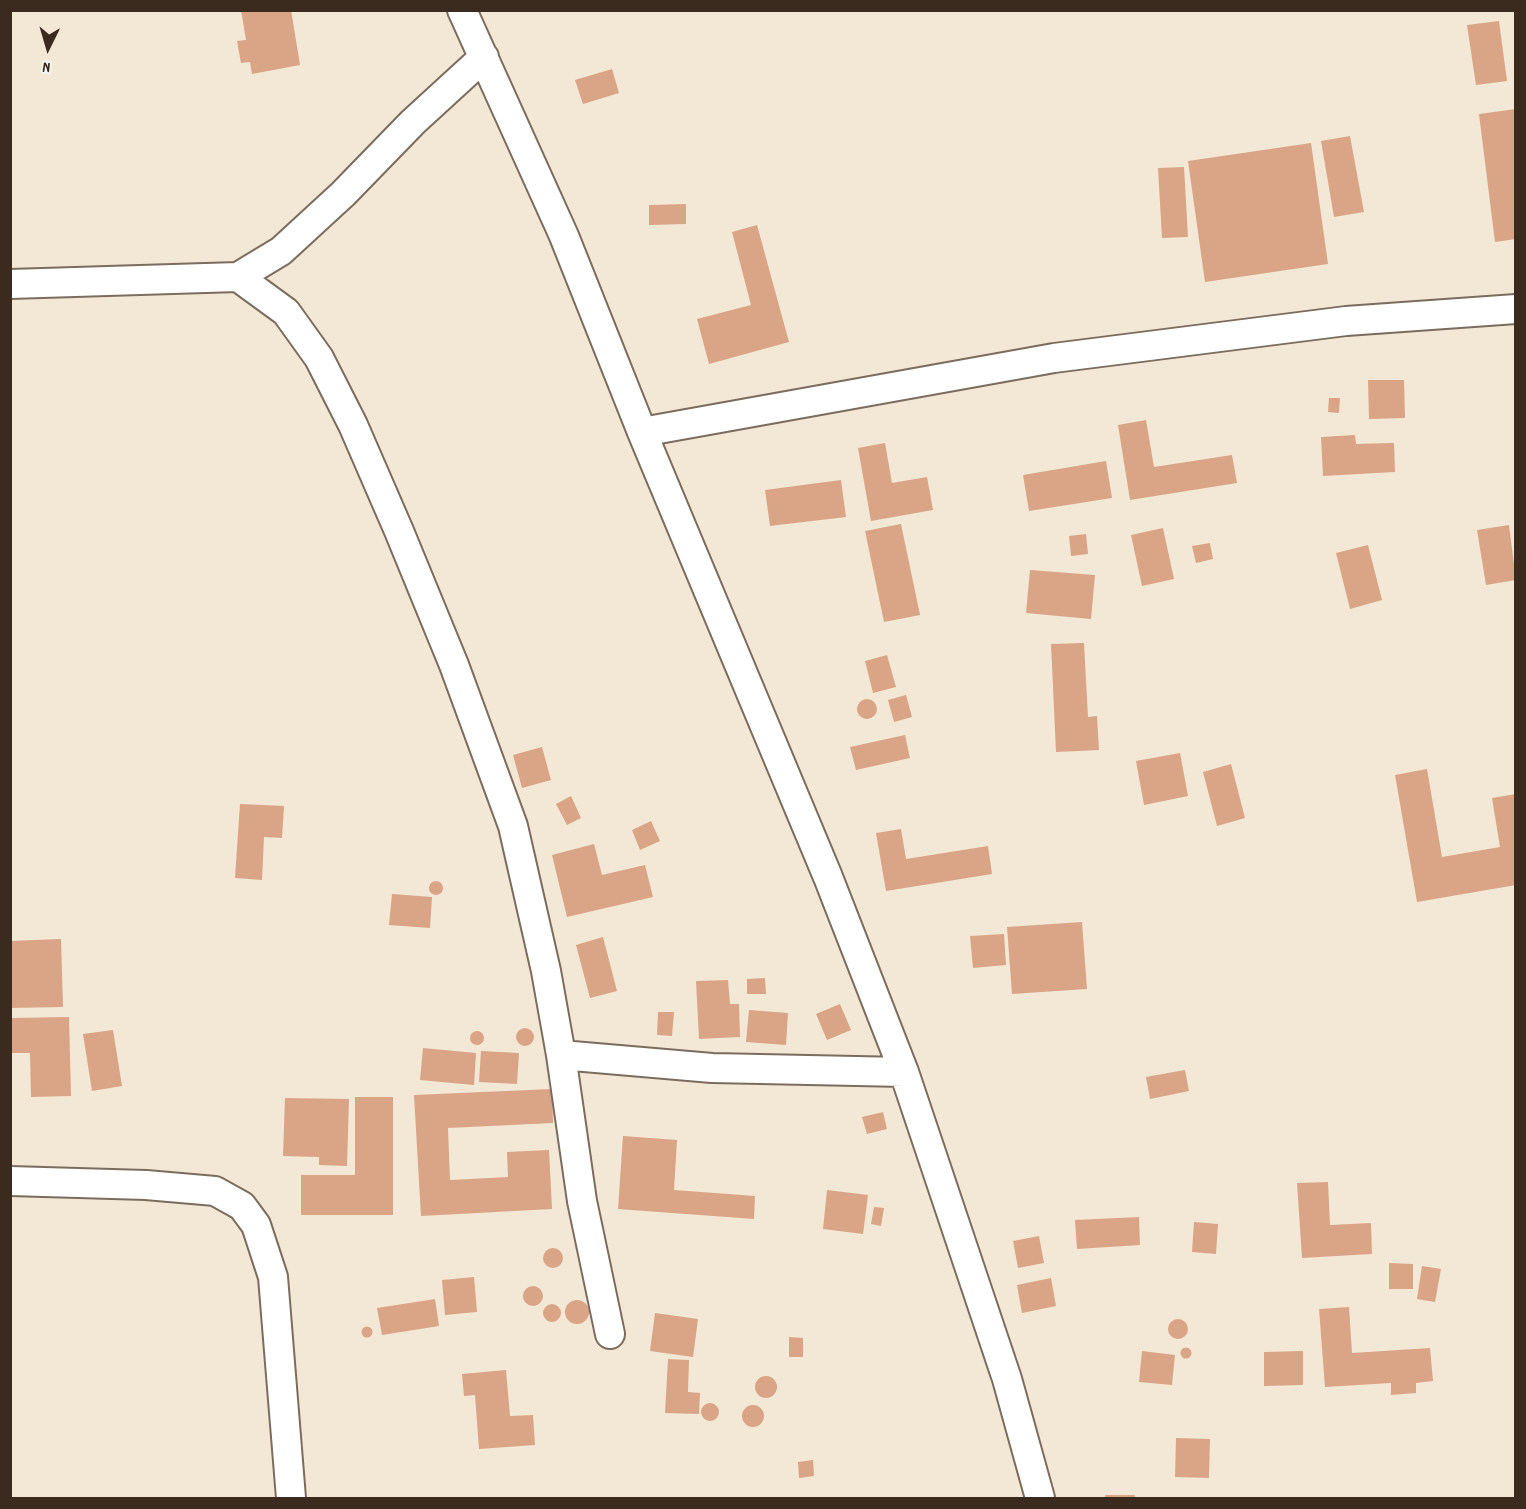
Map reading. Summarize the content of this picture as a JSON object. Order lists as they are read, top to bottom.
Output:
{
  "north": "bottom"
}
